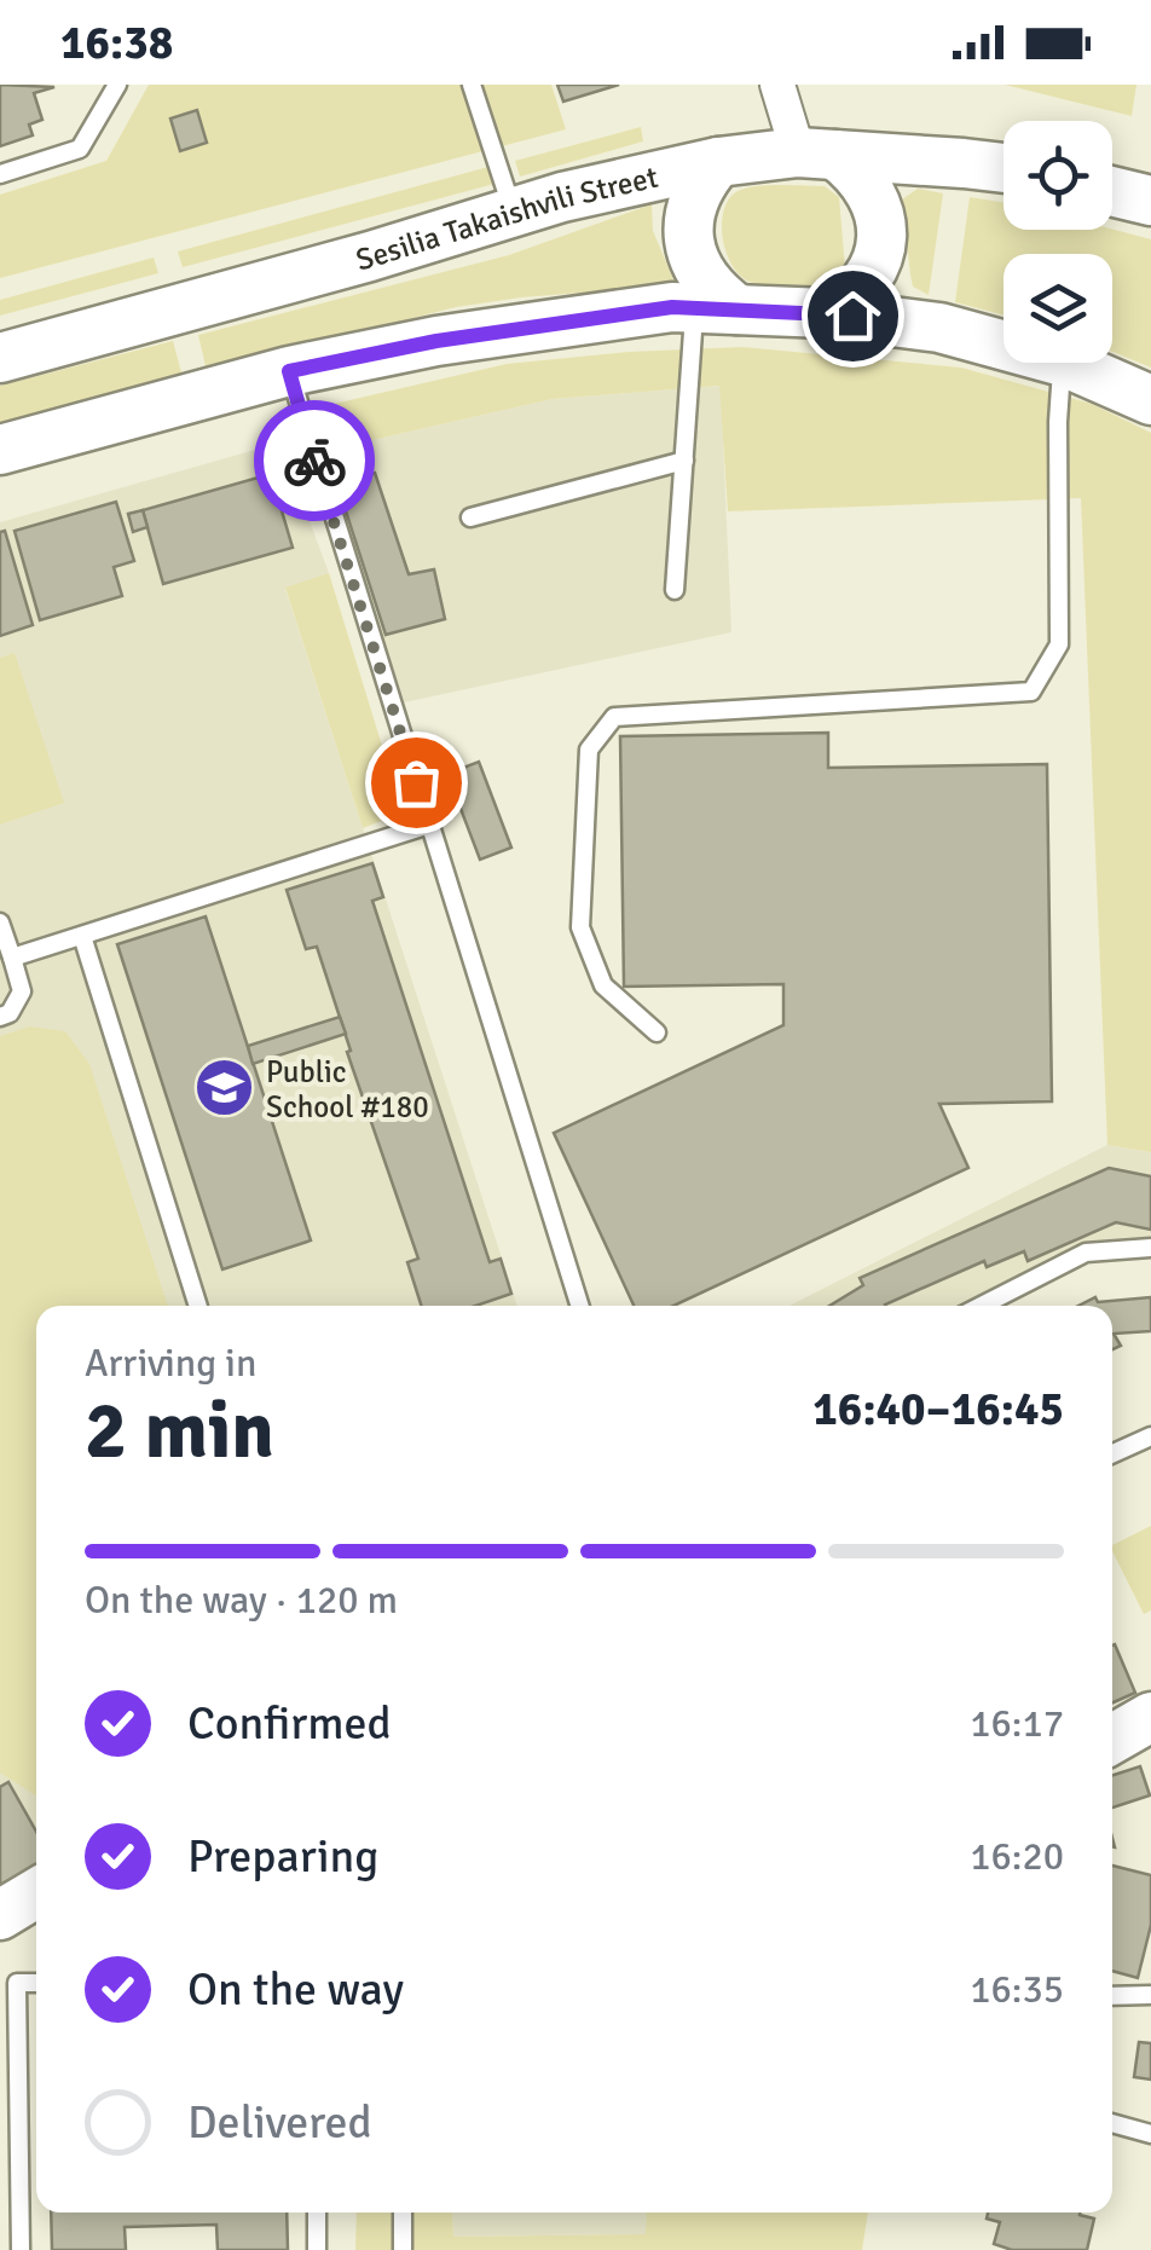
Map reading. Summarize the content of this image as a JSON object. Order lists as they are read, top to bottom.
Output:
{
  "streets": {
    "main road": ["Sesilia Takaishvili Street"]
  },
  "places": {
    "school or university": ["Public School #180"]
  },
  "page": {
    "status": "16:38",
    "heading": ["2 min", "Arriving in", "16:40–16:45"],
    "bar": "On the way · 120 m",
    "list": [
      ["Confirmed", "16:17"],
      ["Preparing", "16:20"],
      ["On the way", "16:35"],
      "Delivered"
    ]
  }
}
